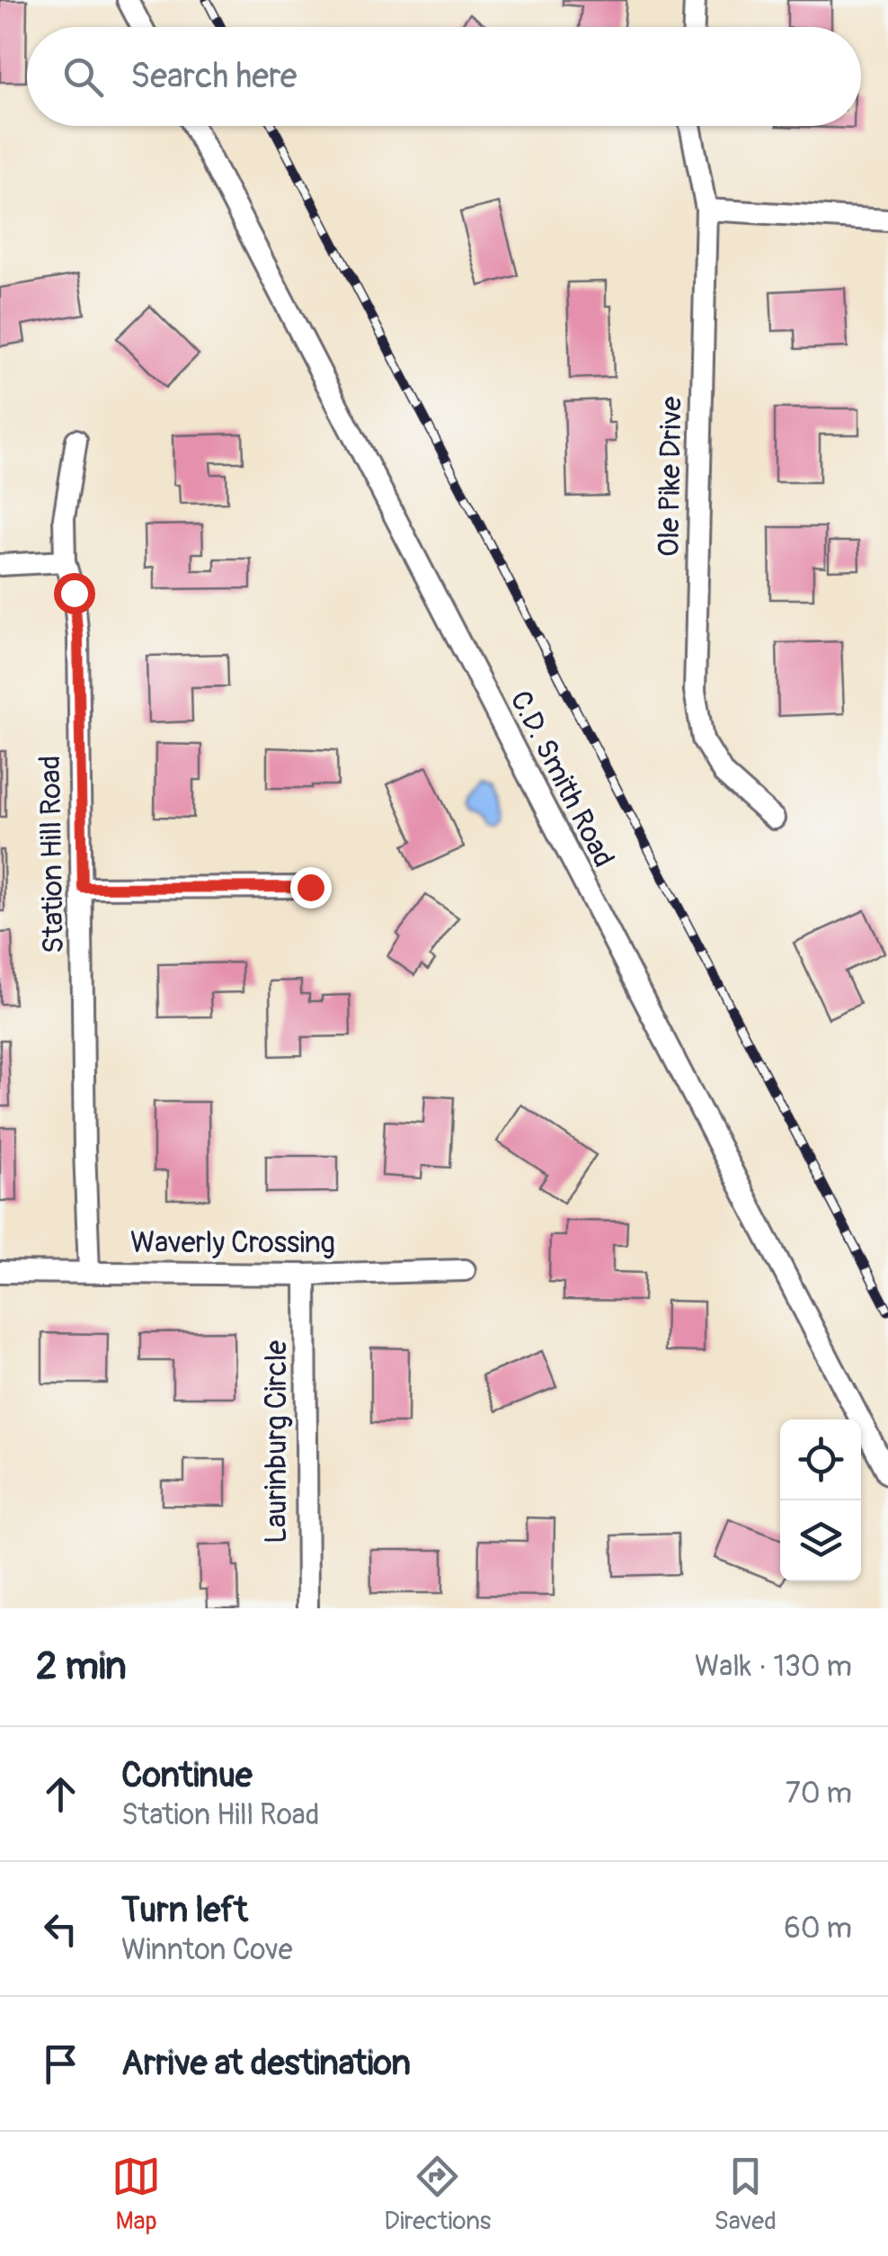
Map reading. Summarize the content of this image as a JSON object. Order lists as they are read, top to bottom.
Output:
{
  "streets": {
    "street": [
      "Ole Pike Drive",
      "C.D. Smith Road",
      "Station Hill Road",
      "Waverly Crossing",
      "Laurinburg Circle"
    ]
  },
  "crossings": [
    ["Station Hill Road", "Waverly Crossing"],
    ["Waverly Crossing", "Laurinburg Circle"]
  ],
  "page": {
    "search": "Search here",
    "heading": ["2 min", "Walk · 130 m"],
    "list": [
      ["Continue", "Station Hill Road", "70 m"],
      ["Turn left", "Winnton Cove", "60 m"],
      "Arrive at destination"
    ],
    "nav": ["Map", "Directions", "Saved"]
  }
}
